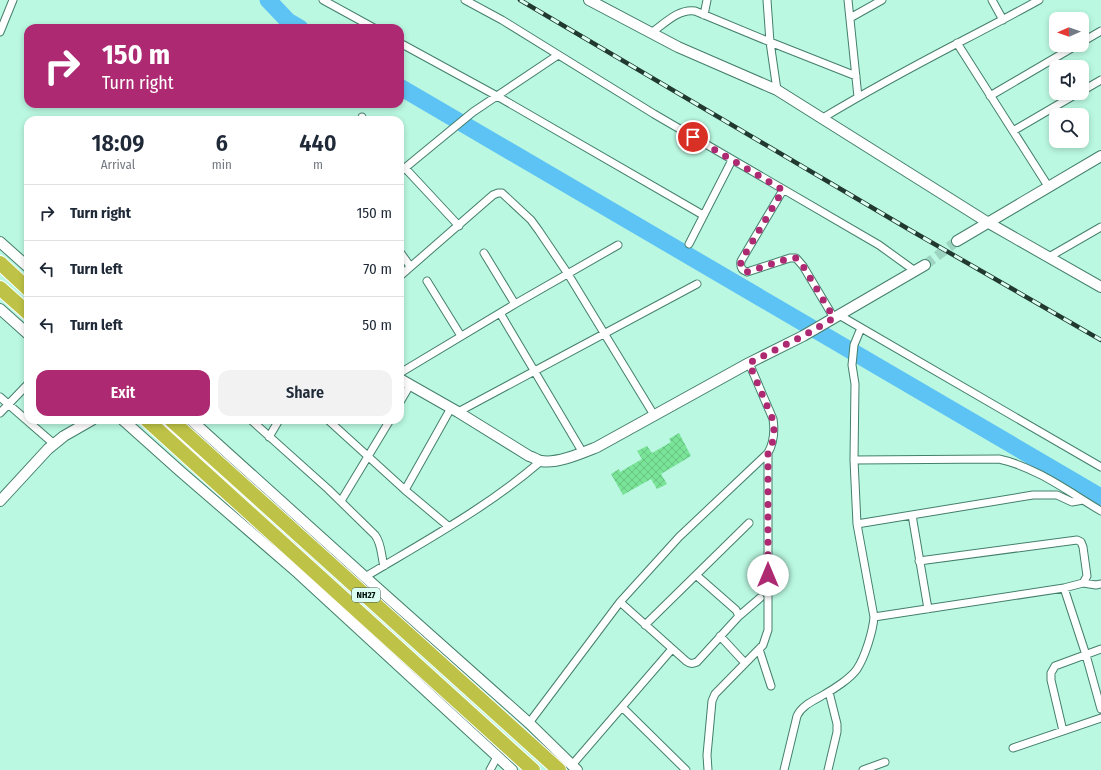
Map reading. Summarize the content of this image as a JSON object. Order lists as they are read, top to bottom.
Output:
{
  "streets": {
    "highway": ["NH27"]
  },
  "north": "left",
  "page": {
    "turn": ["150 m", "Turn right"],
    "eta": [
      "18:09",
      "Arrival",
      "6",
      "min",
      "440",
      "m"
    ],
    "list": [
      {
        "name": "Turn right",
        "value": "150 m"
      },
      {
        "name": "Turn left",
        "value": "70 m"
      },
      {
        "name": "Turn left",
        "value": "50 m"
      }
    ],
    "buttons": ["Exit", "Share"]
  }
}
